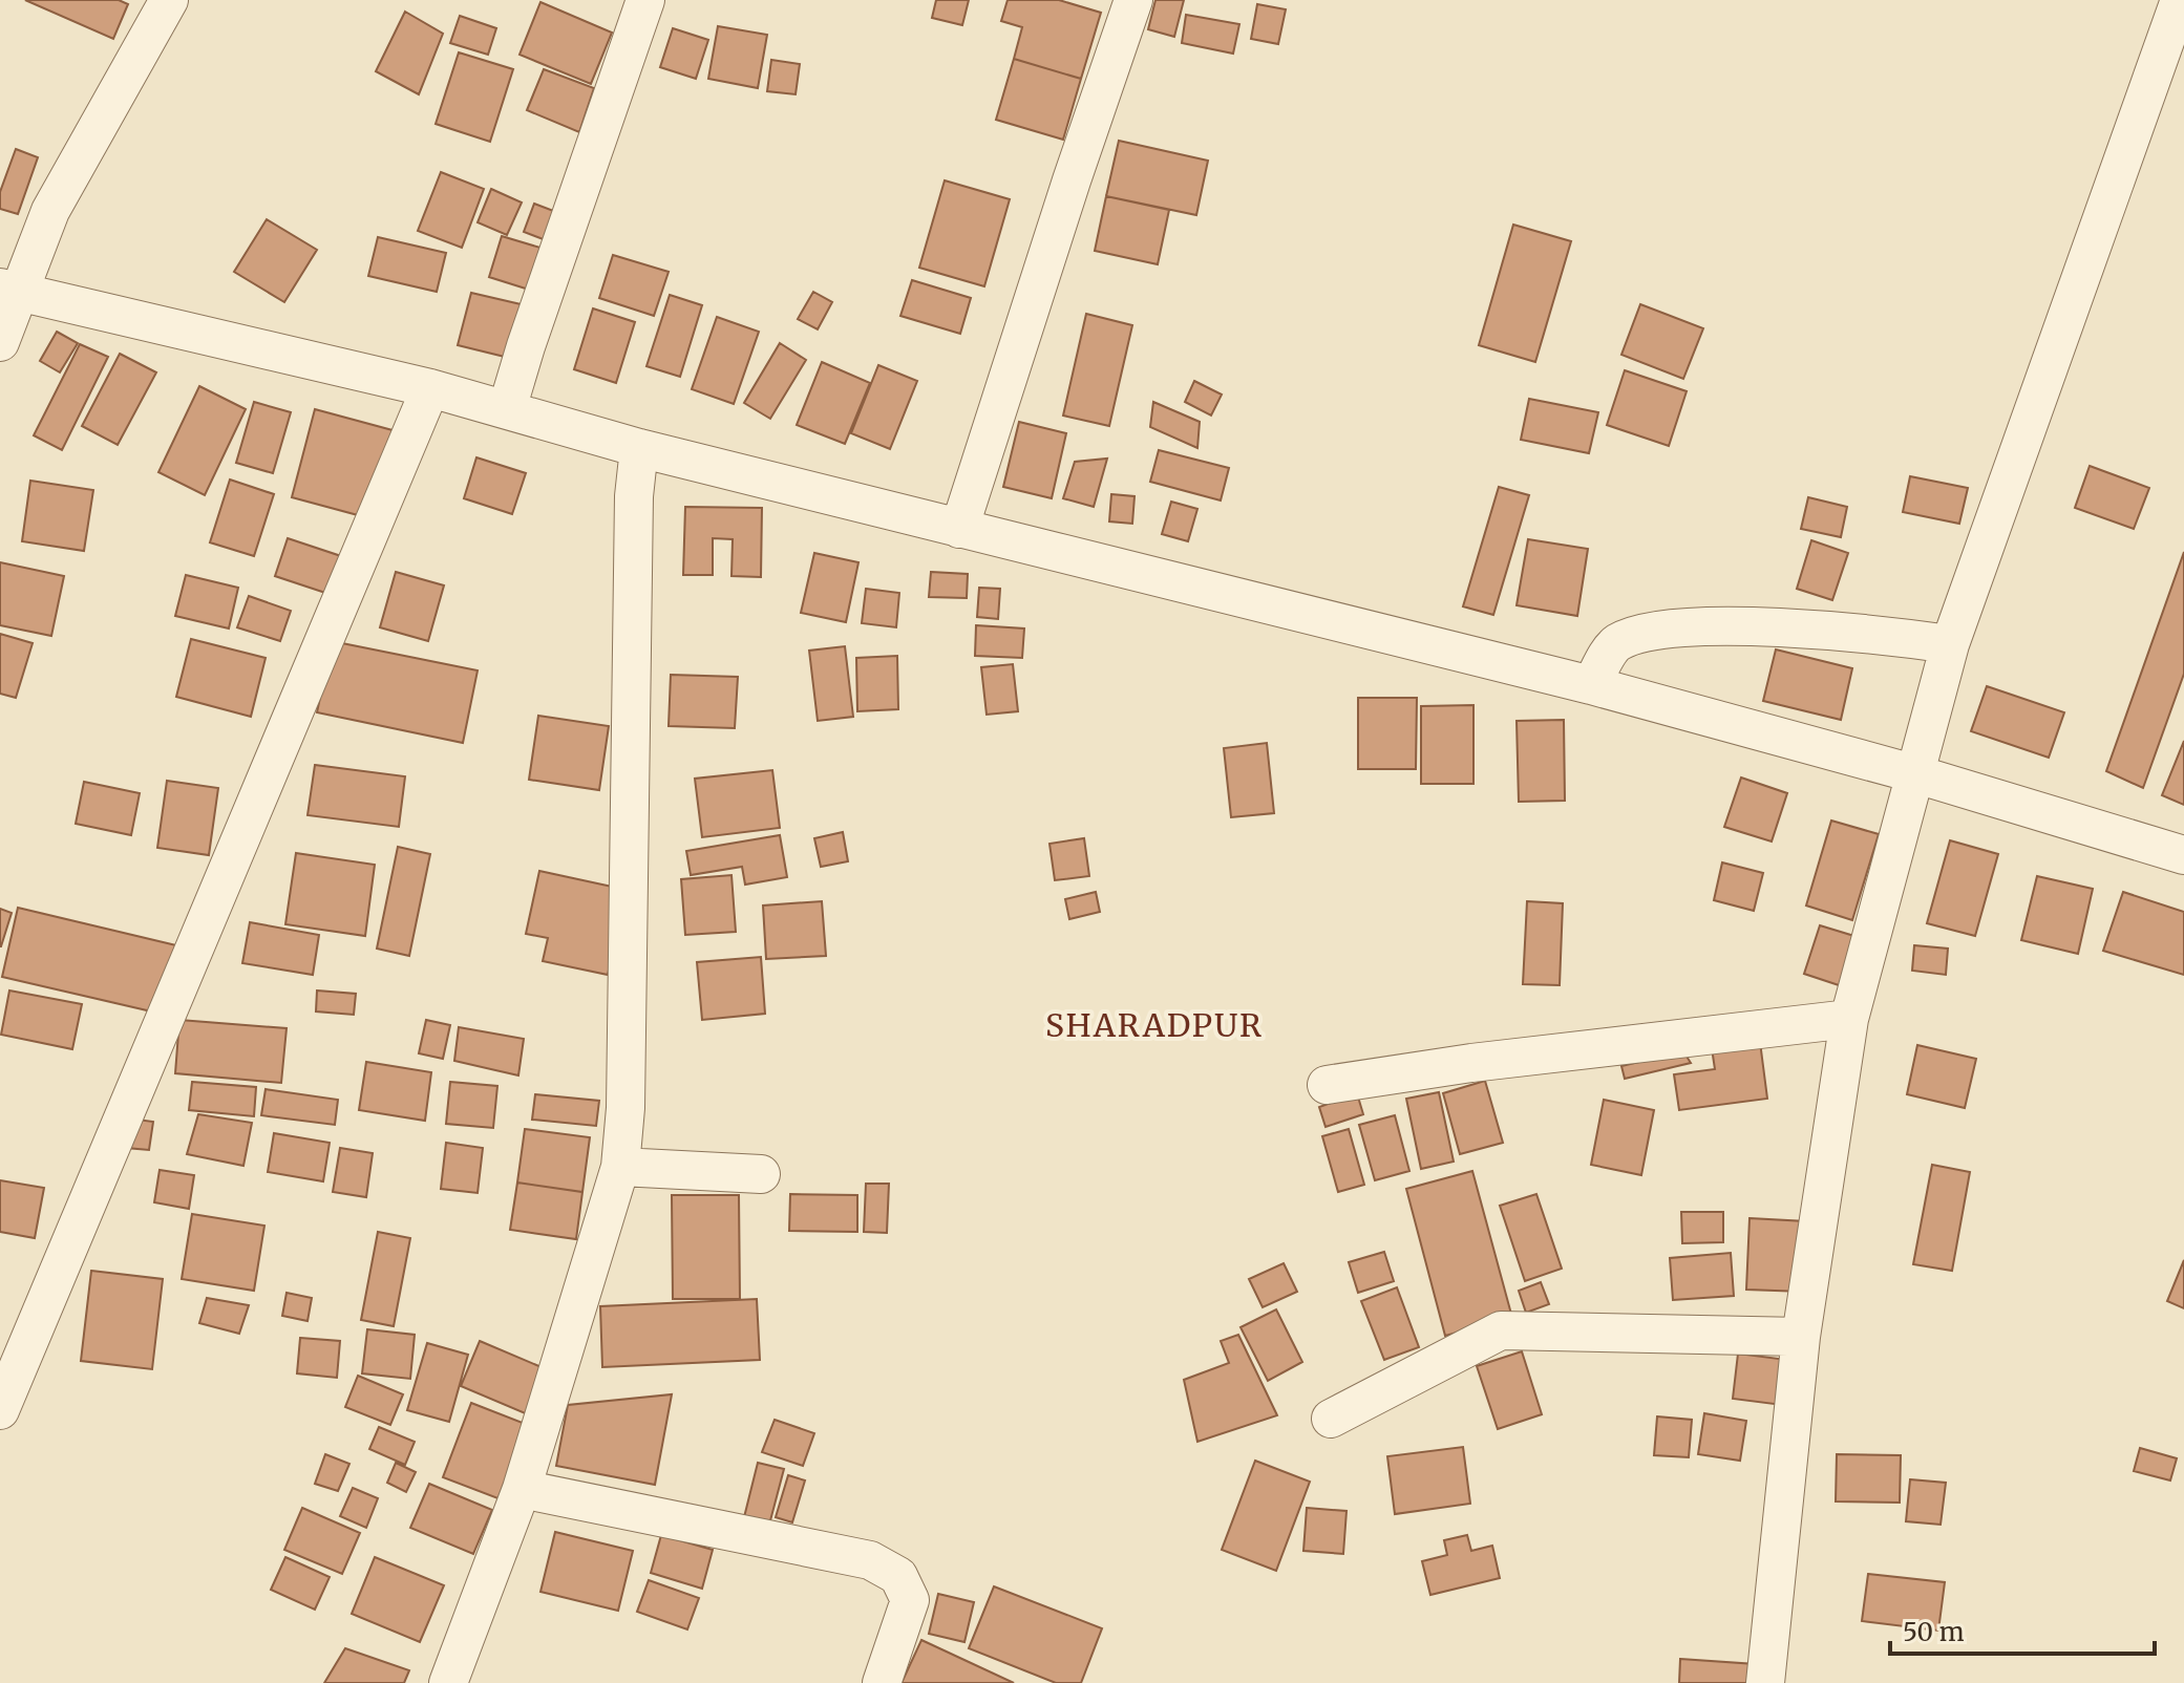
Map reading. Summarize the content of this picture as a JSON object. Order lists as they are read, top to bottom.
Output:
{
  "districts": ["SHARADPUR"],
  "scale_bar": "50 m"
}
